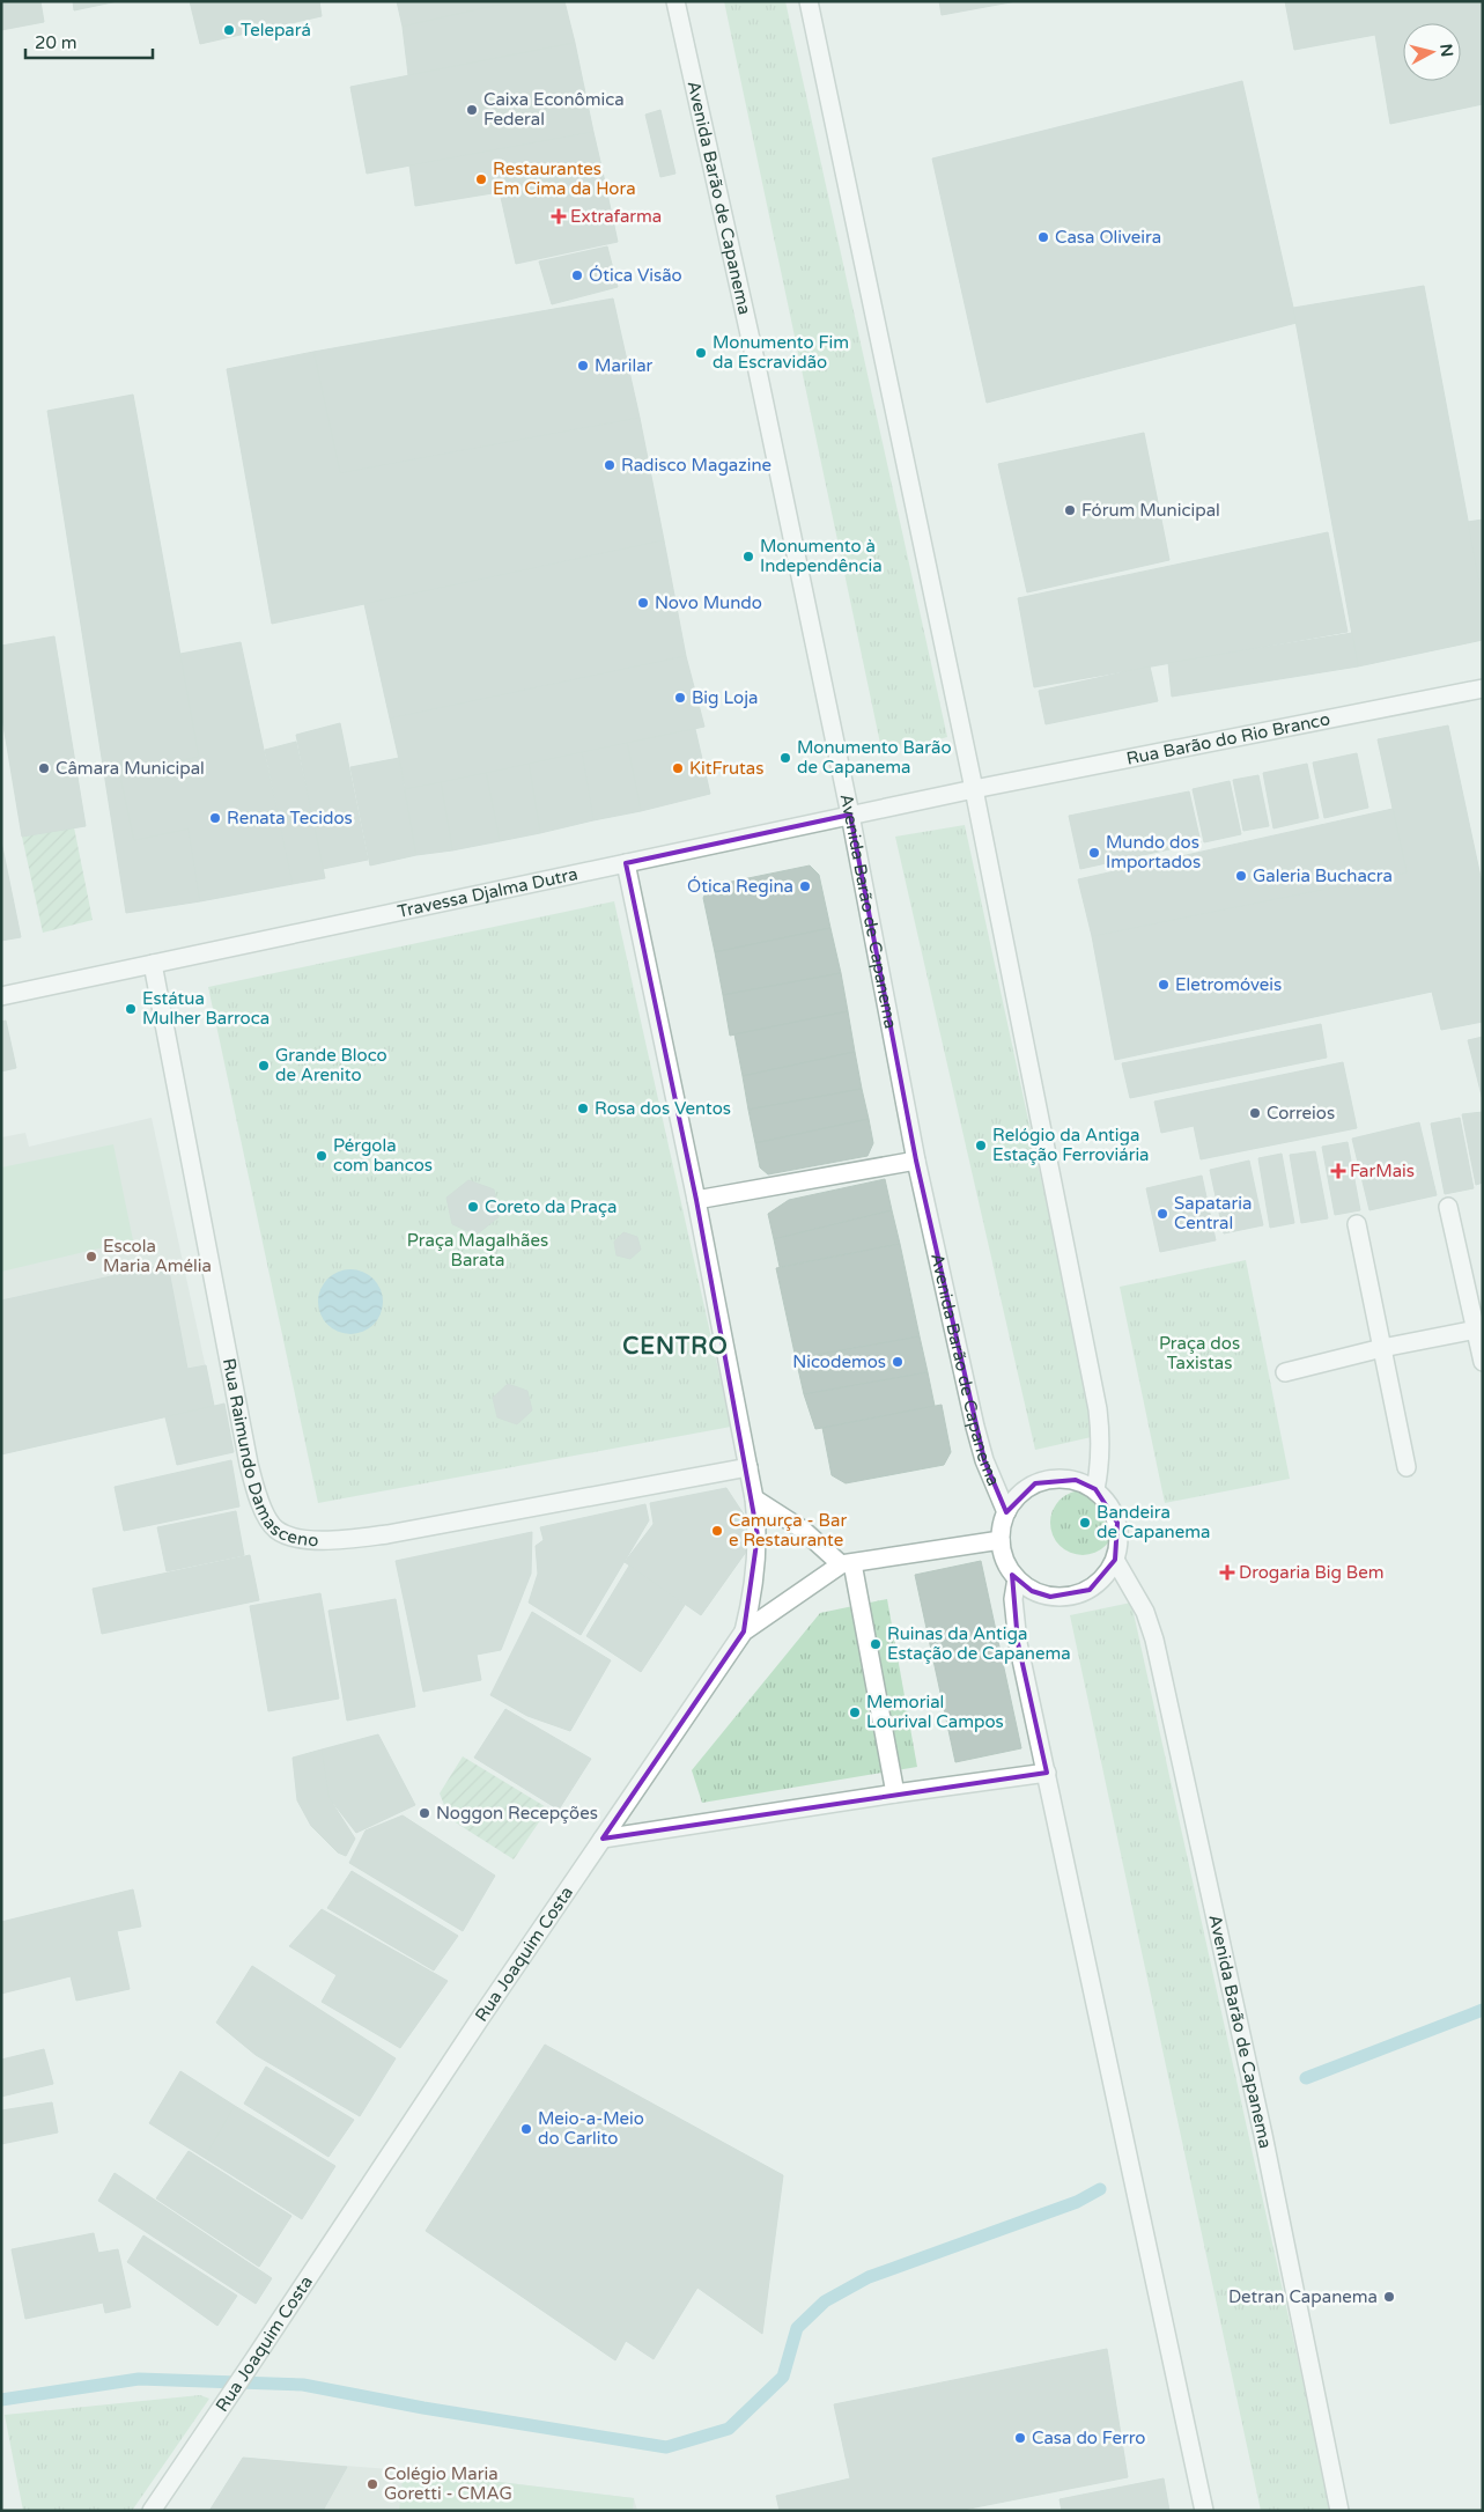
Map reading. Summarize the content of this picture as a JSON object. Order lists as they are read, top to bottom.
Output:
{
  "streets": {
    "street": [
      "Avenida Barão de Capanema",
      "Rua Barão do Rio Branco",
      "Travessa Djalma Dutra",
      "Rua Raimundo Damasceno",
      "Rua Joaquim Costa"
    ]
  },
  "crossings": [
    ["Avenida Barão de Capanema", "Travessa Djalma Dutra"],
    ["Avenida Barão de Capanema", "Rua Joaquim Costa"],
    ["Rua Barão do Rio Branco", "Travessa Djalma Dutra"],
    ["Travessa Djalma Dutra", "Rua Raimundo Damasceno"]
  ],
  "districts": ["CENTRO"],
  "parks": ["Praça Magalhães Barata", "Praça dos Taxistas"],
  "places": {
    "other": [
      "Telepará",
      "Caixa Econômica Federal",
      "Restaurantes Em Cima da Hora",
      "Casa Oliveira",
      "Ótica Visão",
      "Monumento Fim da Escravidão",
      "Marilar",
      "Radisco Magazine",
      "Fórum Municipal",
      "Monumento à Independência",
      "Novo Mundo",
      "Big Loja",
      "Monumento Barão de Capanema",
      "Câmara Municipal",
      "KitFrutas",
      "Renata Tecidos",
      "Mundo dos Importados",
      "Galeria Buchacra",
      "Ótica Regina",
      "Eletromóveis",
      "Estátua Mulher Barroca",
      "Grande Bloco de Arenito",
      "Rosa dos Ventos",
      "Correios",
      "Relógio da Antiga Estação Ferroviária",
      "Pérgola com bancos",
      "Coreto da Praça",
      "Sapataria Central",
      "Escola Maria Amélia",
      "Nicodemos",
      "Bandeira de Capanema",
      "Camurça - Bar e Restaurante",
      "Ruinas da Antiga Estação de Capanema",
      "Memorial Lourival Campos",
      "Noggon Recepções",
      "Meio-a-Meio do Carlito",
      "Detran Capanema",
      "Casa do Ferro",
      "Colégio Maria Goretti - CMAG"
    ],
    "health": ["Extrafarma", "FarMais", "Drogaria Big Bem"]
  },
  "scale_bar": "20 m",
  "north": "right"
}
